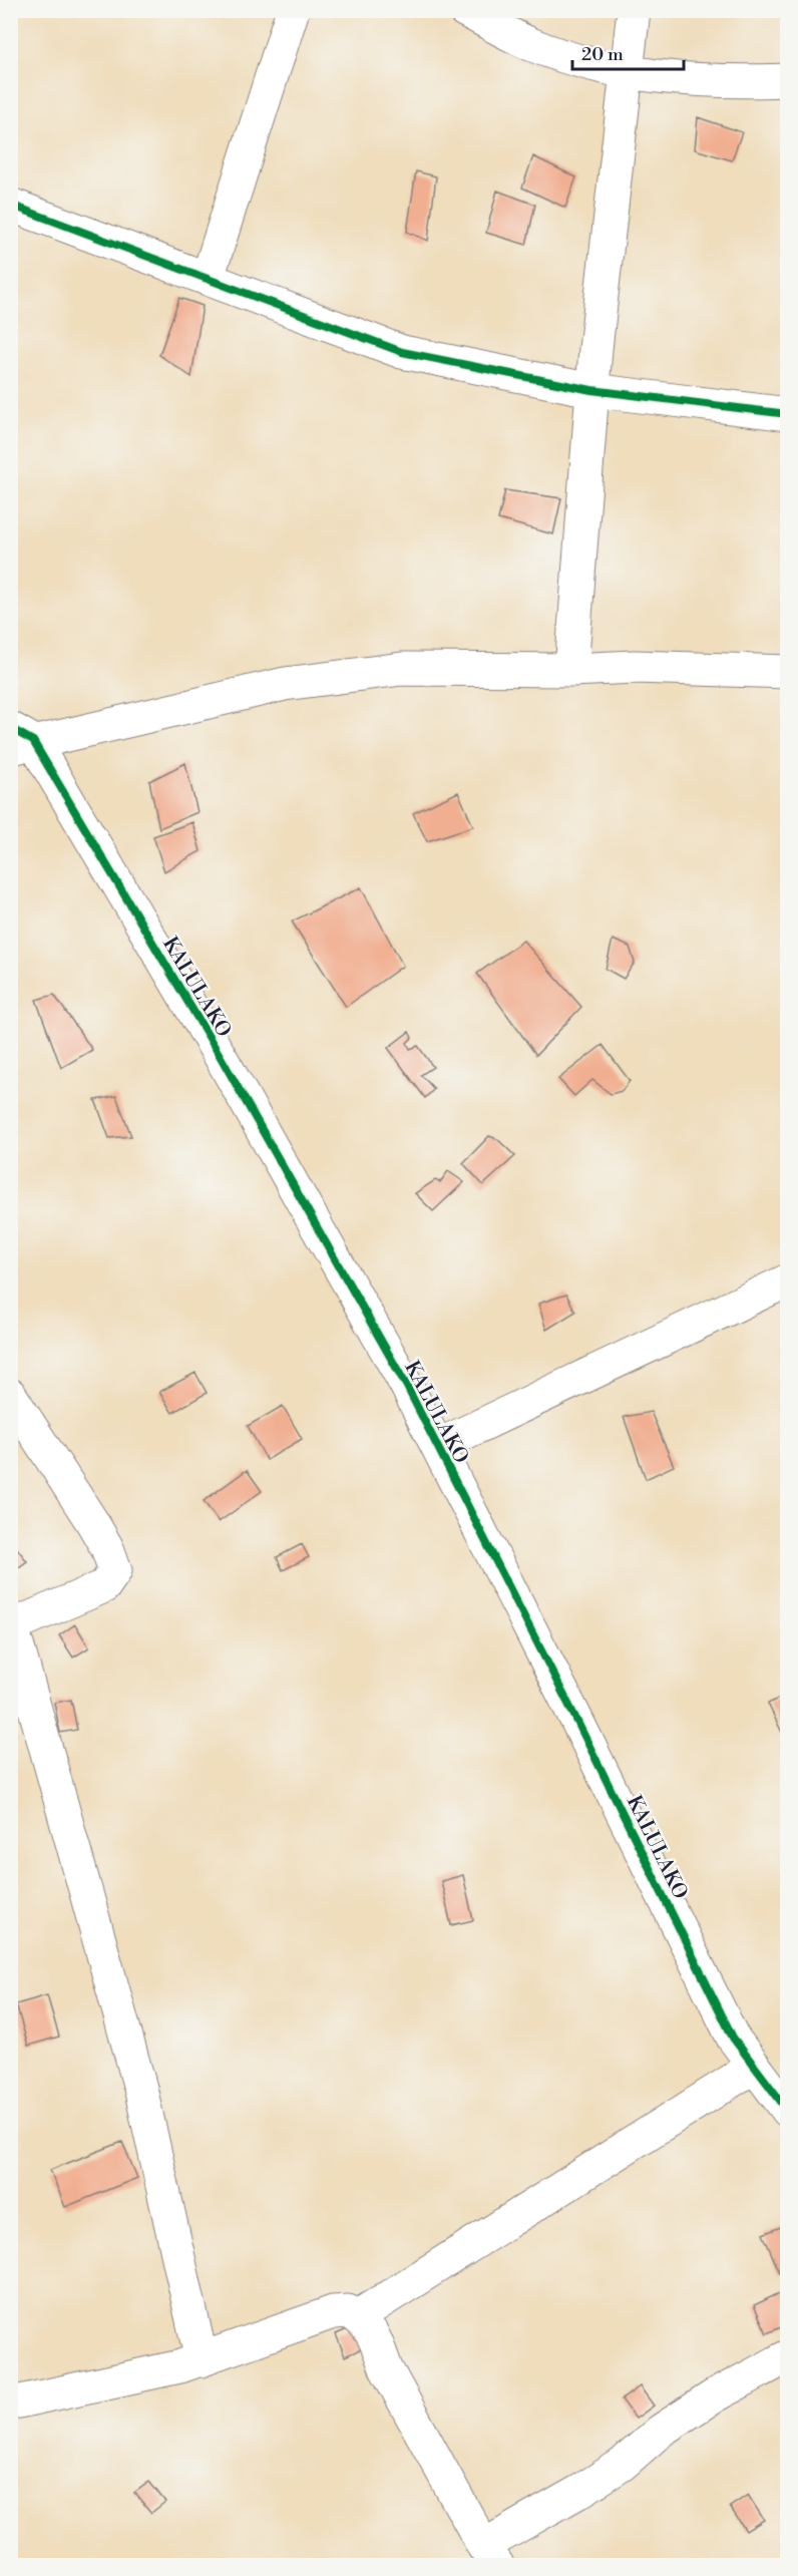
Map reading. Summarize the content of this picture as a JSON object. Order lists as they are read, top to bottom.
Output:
{
  "streets": {
    "street": ["KALULAKO"]
  },
  "scale_bar": "20 m"
}
